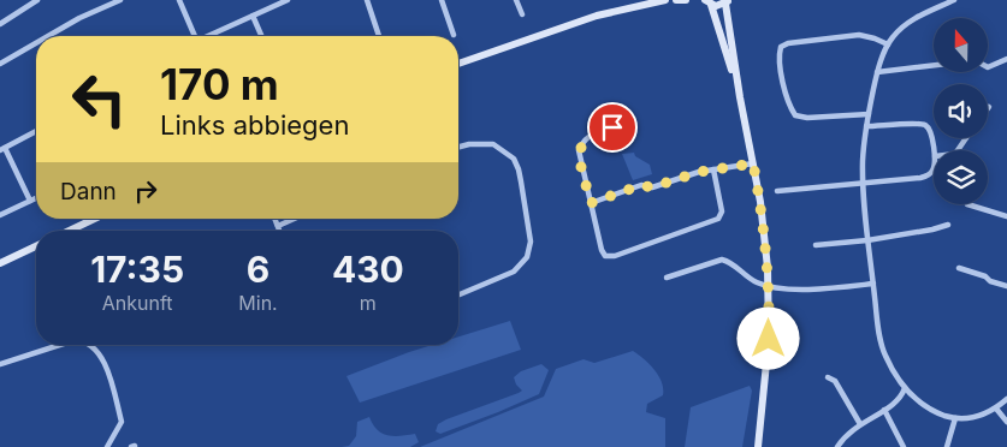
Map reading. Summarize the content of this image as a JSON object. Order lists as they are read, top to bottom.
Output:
{
  "north": "top",
  "page": {
    "turn": ["170 m", "Links abbiegen"],
    "then": "Dann",
    "eta": [
      "17:35",
      "Ankunft",
      "6",
      "Min.",
      "430",
      "m"
    ]
  }
}
